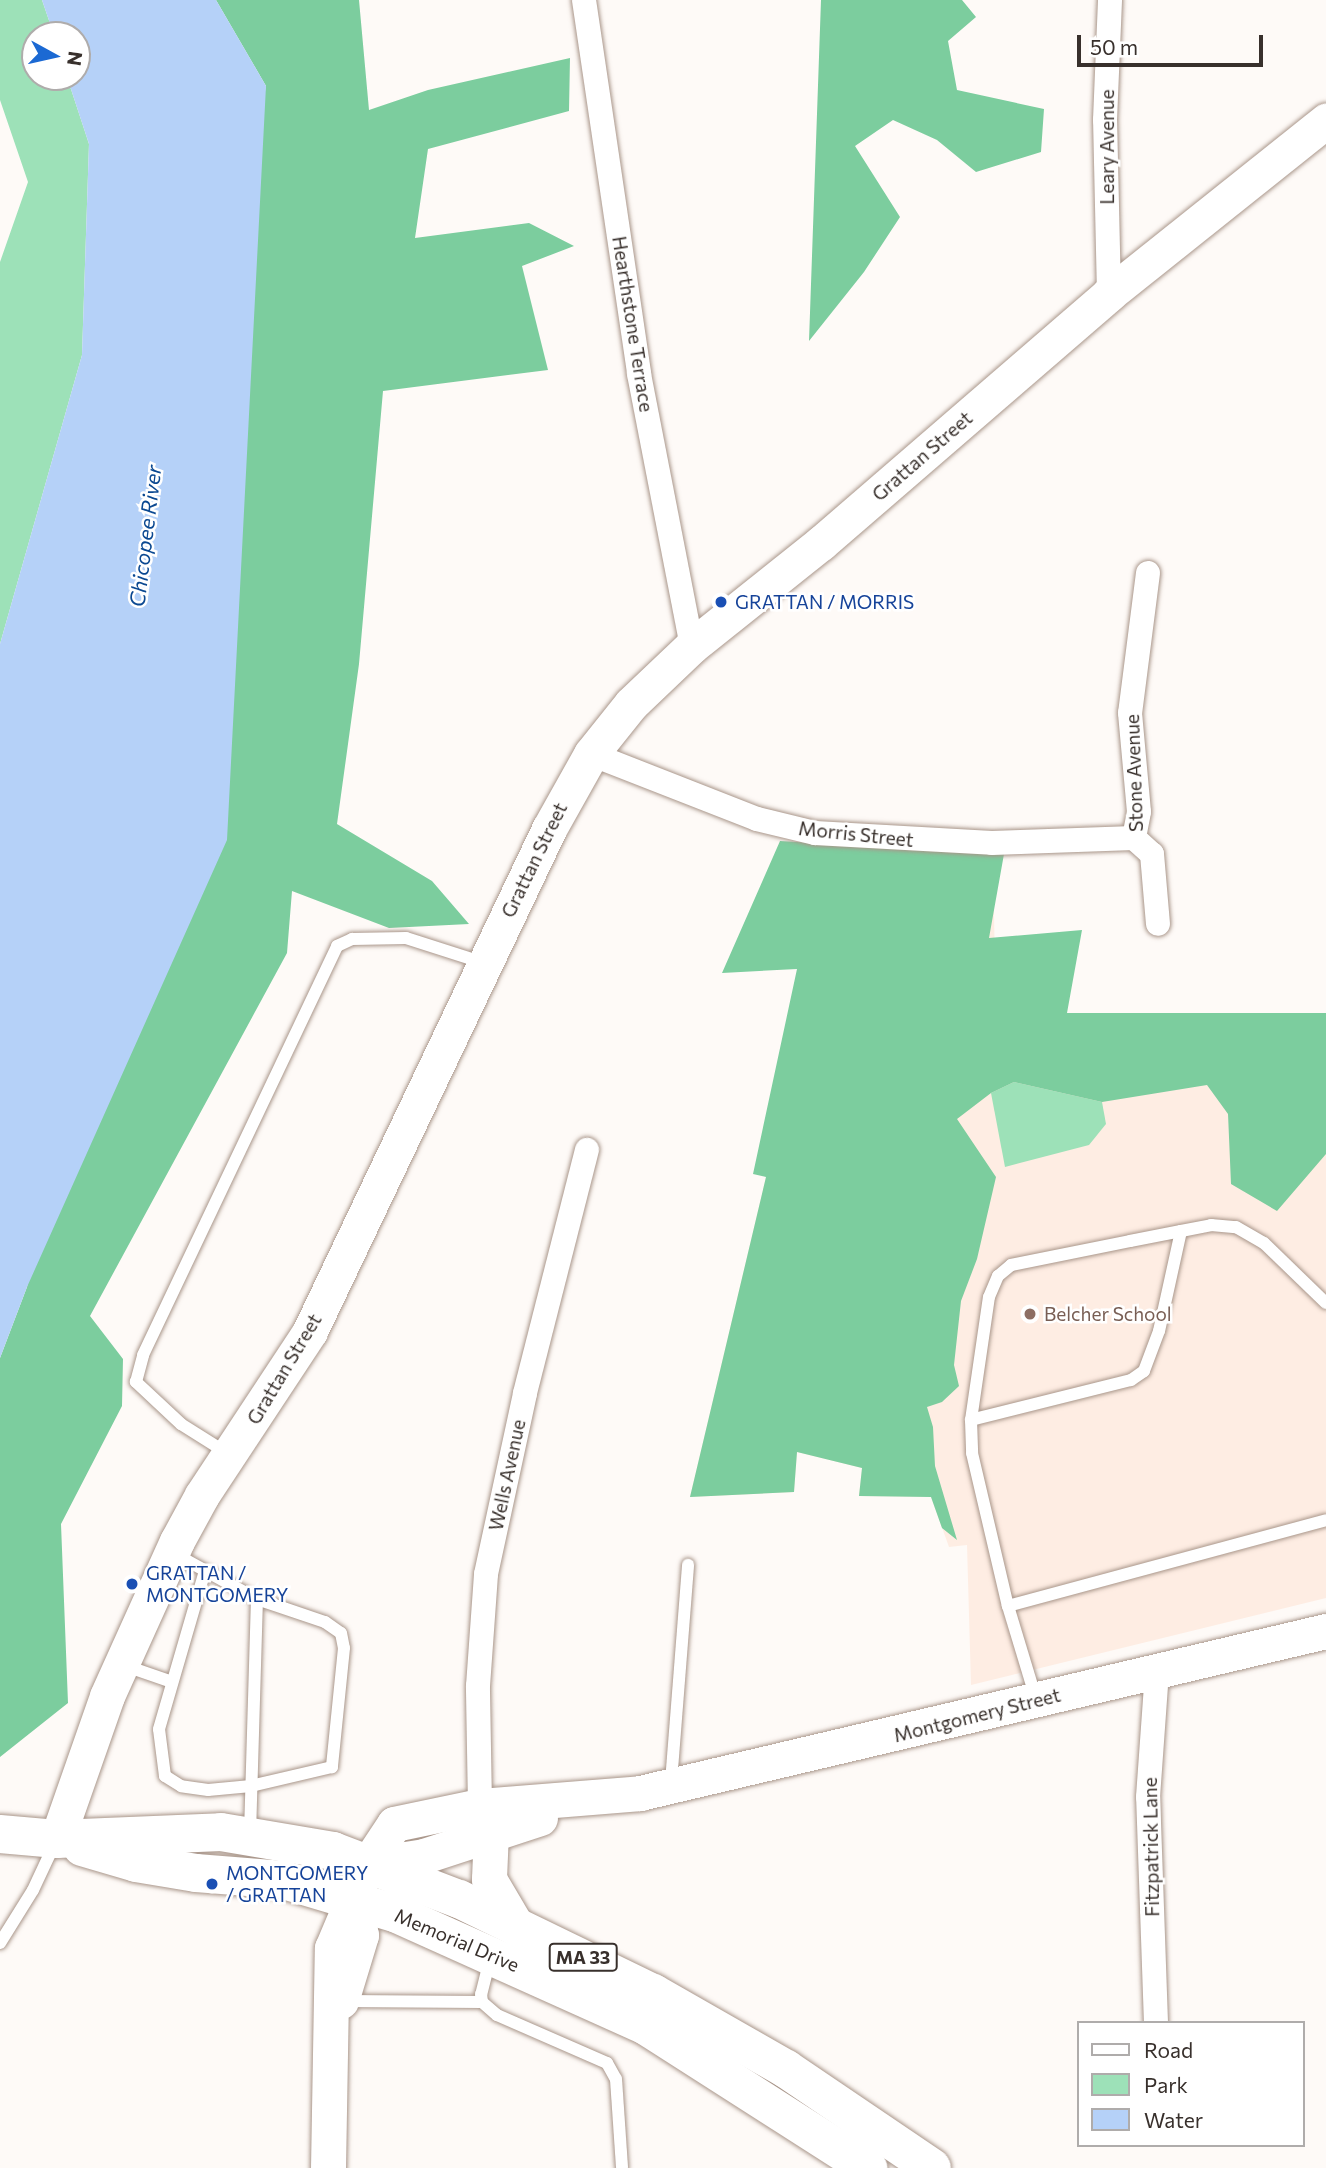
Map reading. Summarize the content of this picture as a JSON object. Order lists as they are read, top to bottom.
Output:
{
  "streets": {
    "main road": [
      "Grattan Street",
      "Montgomery Street",
      "Memorial Drive",
      "MA 33"
    ],
    "street": [
      "Leary Avenue",
      "Hearthstone Terrace",
      "Stone Avenue",
      "Morris Street",
      "Wells Avenue",
      "Fitzpatrick Lane"
    ]
  },
  "crossings": [
    ["Leary Avenue", "Grattan Street"],
    ["Hearthstone Terrace", "Grattan Street"],
    ["Grattan Street", "Morris Street"],
    ["Grattan Street", "Memorial Drive"],
    ["Stone Avenue", "Morris Street"],
    ["Wells Avenue", "Montgomery Street"],
    ["Wells Avenue", "Memorial Drive"],
    ["Montgomery Street", "Fitzpatrick Lane"],
    ["Montgomery Street", "Memorial Drive"]
  ],
  "water": ["Chicopee River"],
  "places": [
    "GRATTAN / MORRIS",
    "Belcher School",
    "GRATTAN / MONTGOMERY",
    "MONTGOMERY / GRATTAN"
  ],
  "legend": ["Road", "Park", "Water"],
  "scale_bar": "50 m",
  "north": "right"
}
